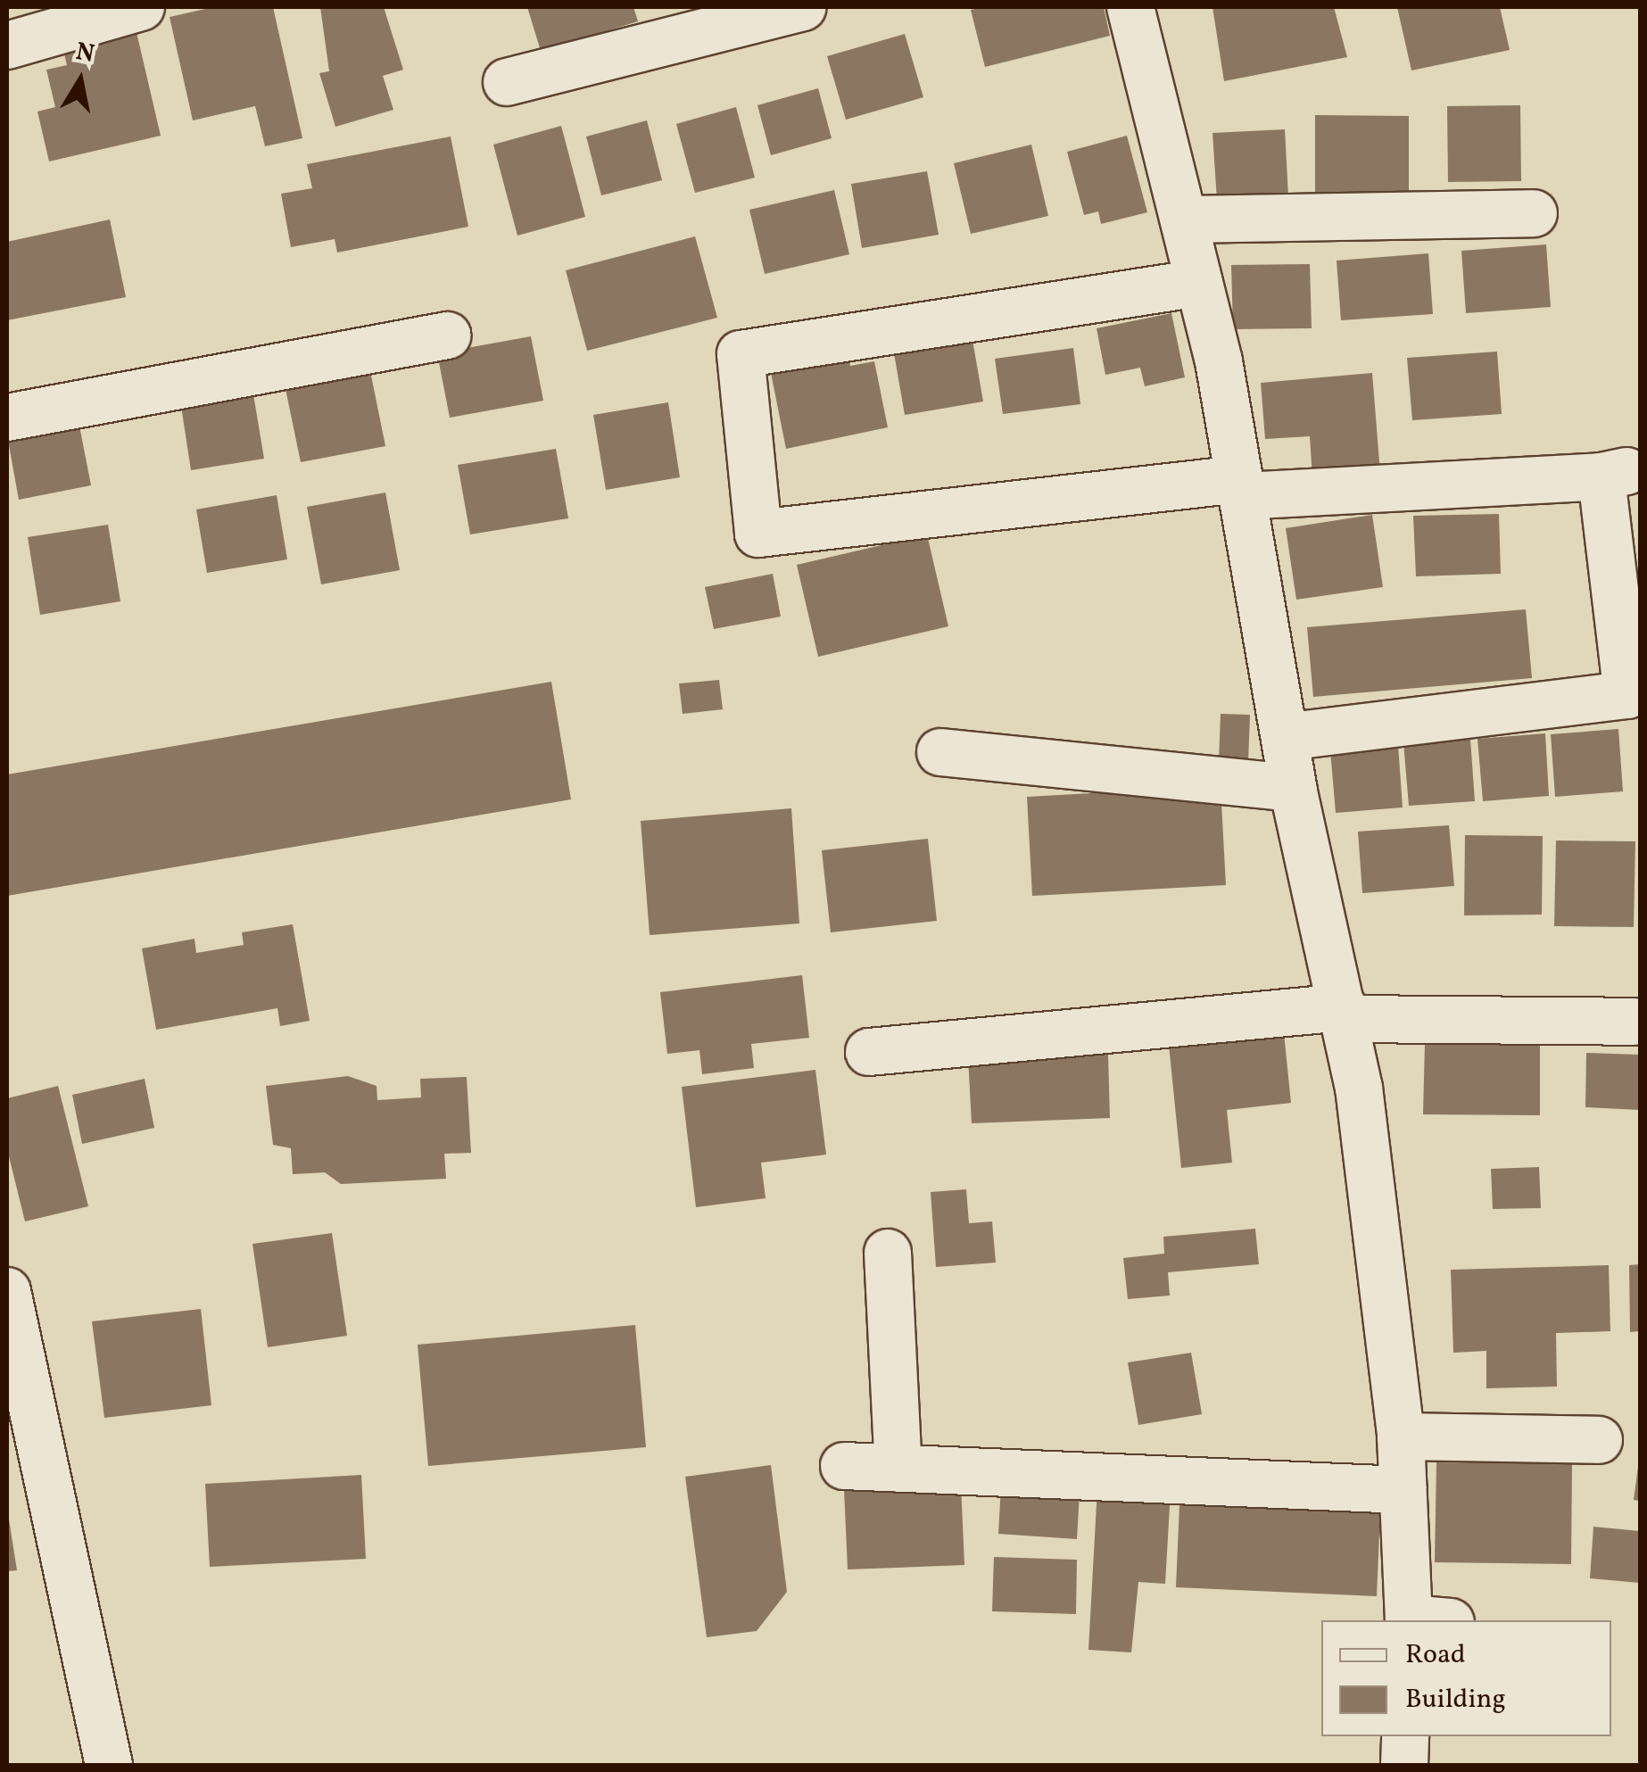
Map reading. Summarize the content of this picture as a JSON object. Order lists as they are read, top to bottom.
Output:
{
  "legend": ["Road", "Building"],
  "north": "top"
}
